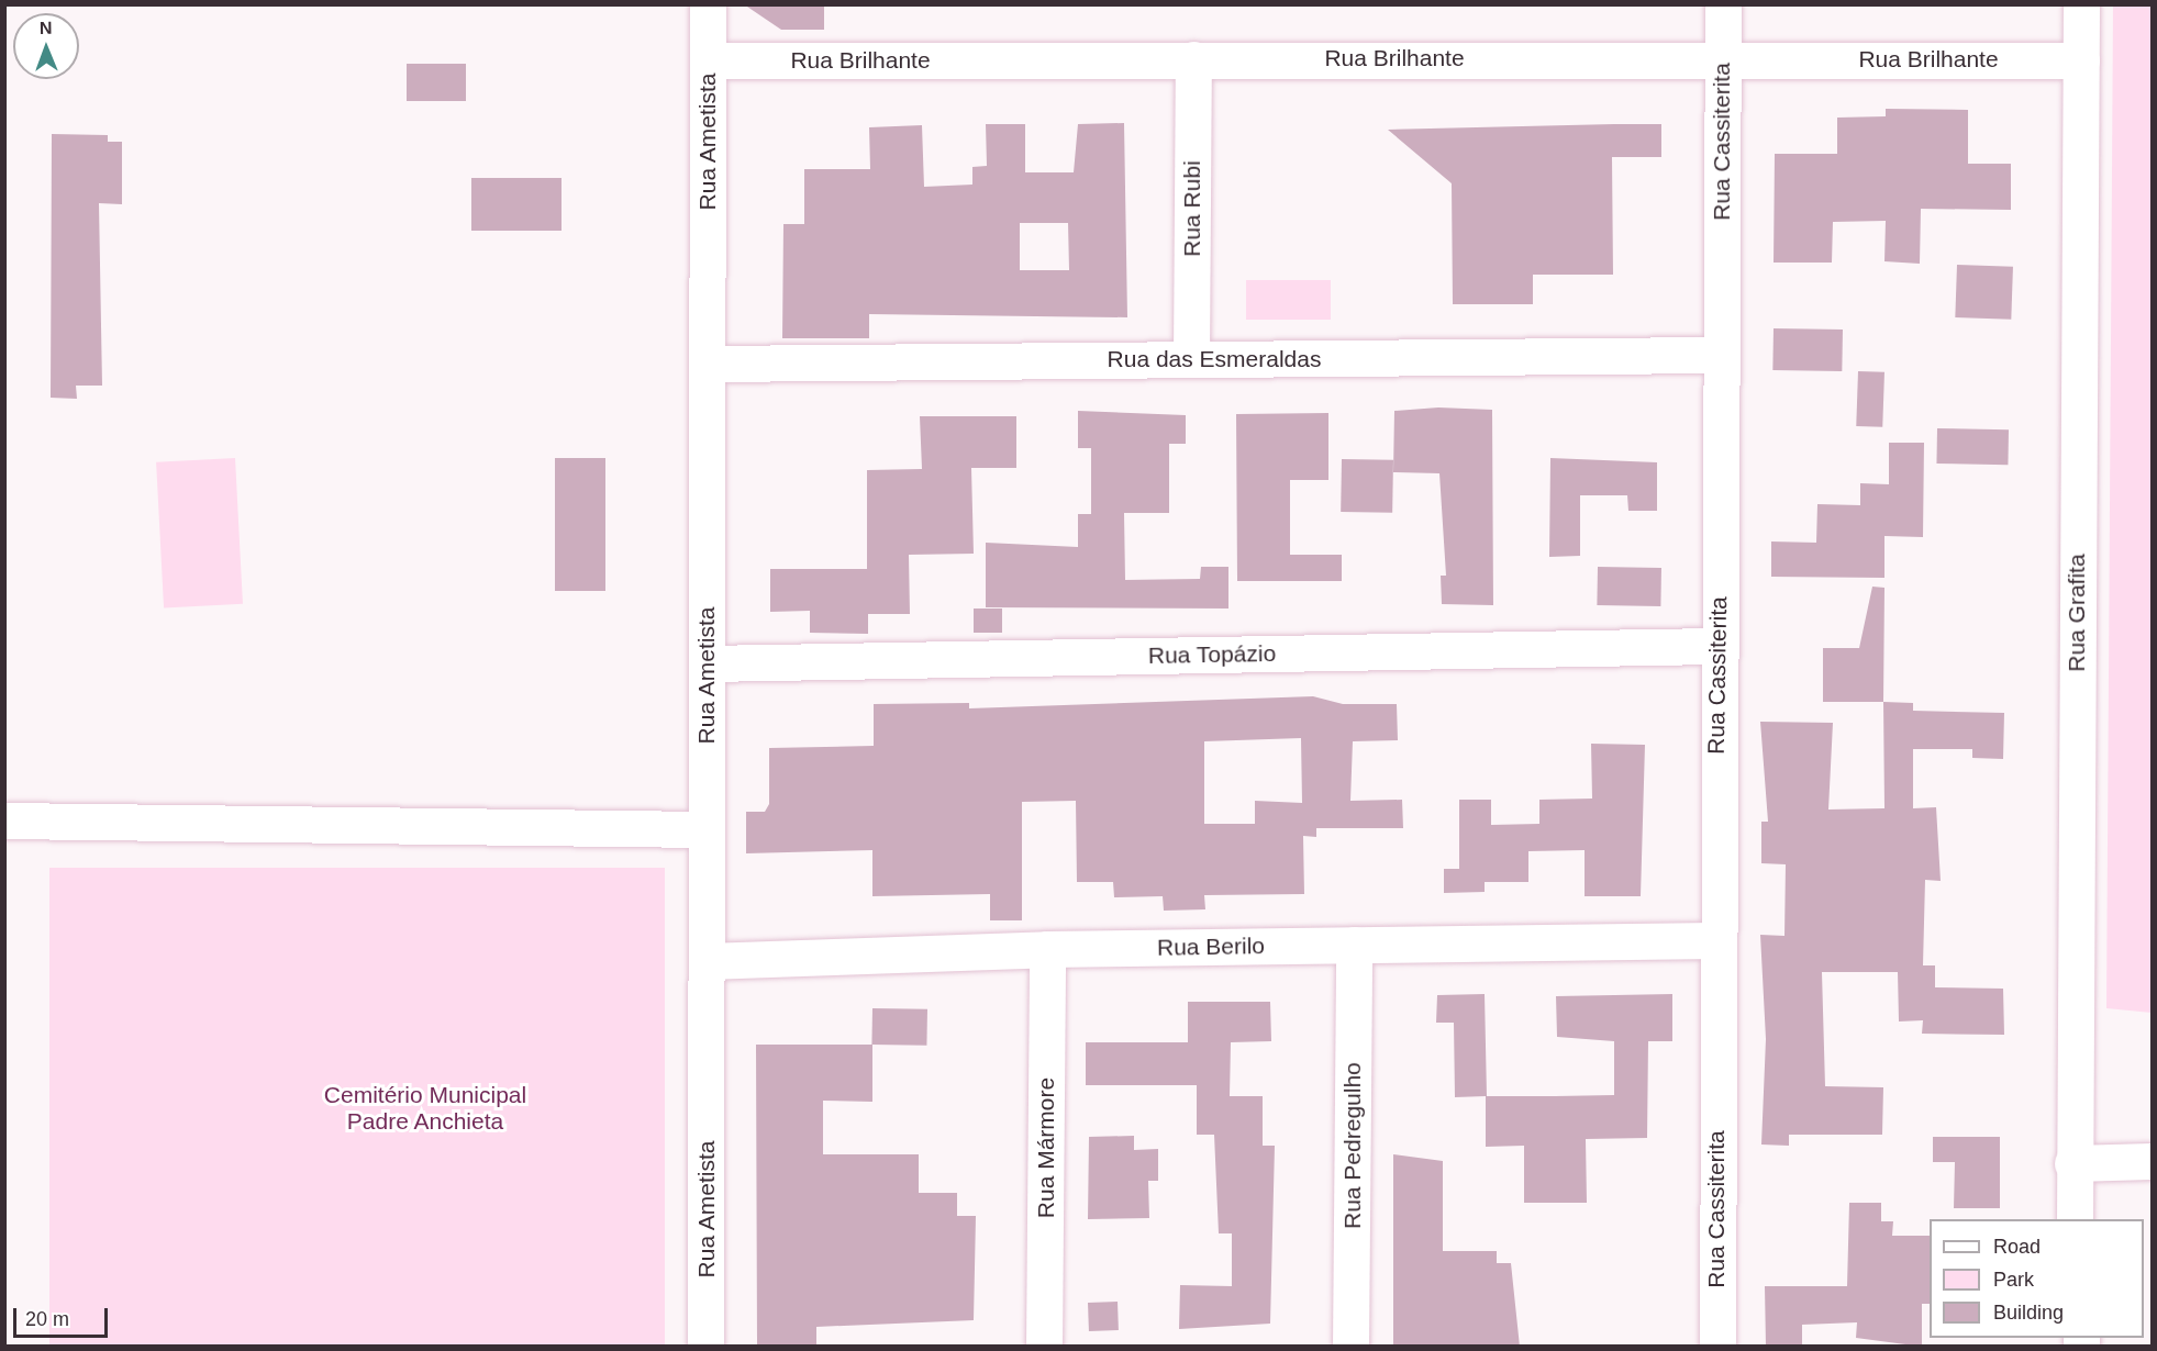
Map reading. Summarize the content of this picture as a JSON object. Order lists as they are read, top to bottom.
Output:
{
  "streets": {
    "street": [
      "Rua Brilhante",
      "Rua Ametista",
      "Rua Cassiterita",
      "Rua Rubi",
      "Rua das Esmeraldas",
      "Rua Grafita",
      "Rua Topázio",
      "Rua Berilo",
      "Rua Pedregulho",
      "Rua Mármore"
    ]
  },
  "crossings": [
    ["Rua Brilhante", "Rua Ametista"],
    ["Rua Brilhante", "Rua Cassiterita"],
    ["Rua Brilhante", "Rua Rubi"],
    ["Rua Brilhante", "Rua Grafita"],
    ["Rua Ametista", "Rua das Esmeraldas"],
    ["Rua Ametista", "Rua Topázio"],
    ["Rua Ametista", "Rua Berilo"],
    ["Rua Cassiterita", "Rua das Esmeraldas"],
    ["Rua Cassiterita", "Rua Topázio"],
    ["Rua Cassiterita", "Rua Berilo"],
    ["Rua Rubi", "Rua das Esmeraldas"],
    ["Rua Berilo", "Rua Pedregulho"],
    ["Rua Berilo", "Rua Mármore"]
  ],
  "parks": ["Cemitério Municipal Padre Anchieta"],
  "legend": ["Road", "Park", "Building"],
  "scale_bar": "20 m",
  "north": "top"
}
